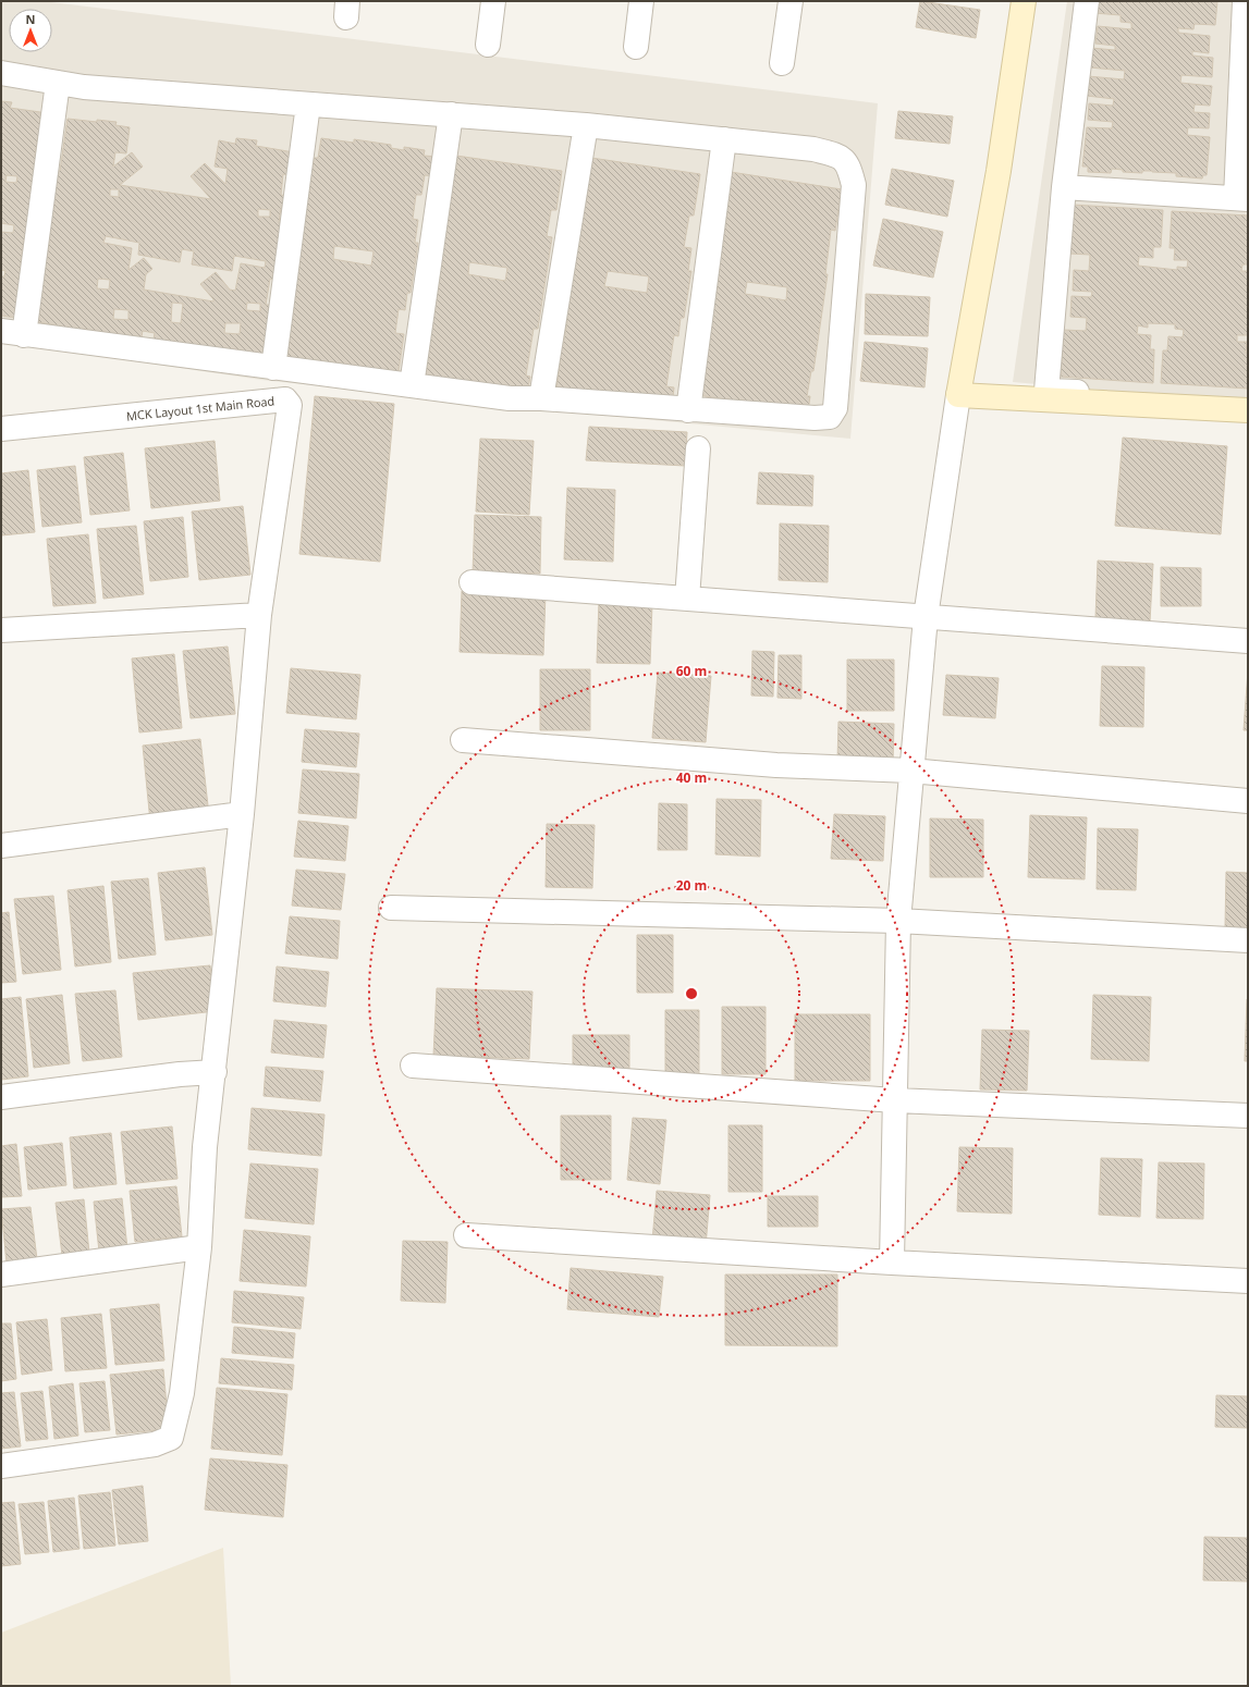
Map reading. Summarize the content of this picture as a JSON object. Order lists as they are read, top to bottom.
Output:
{
  "streets": {
    "street": ["MCK Layout 1st Main Road"]
  },
  "north": "top",
  "rings": ["60 m", "40 m", "20 m"]
}
